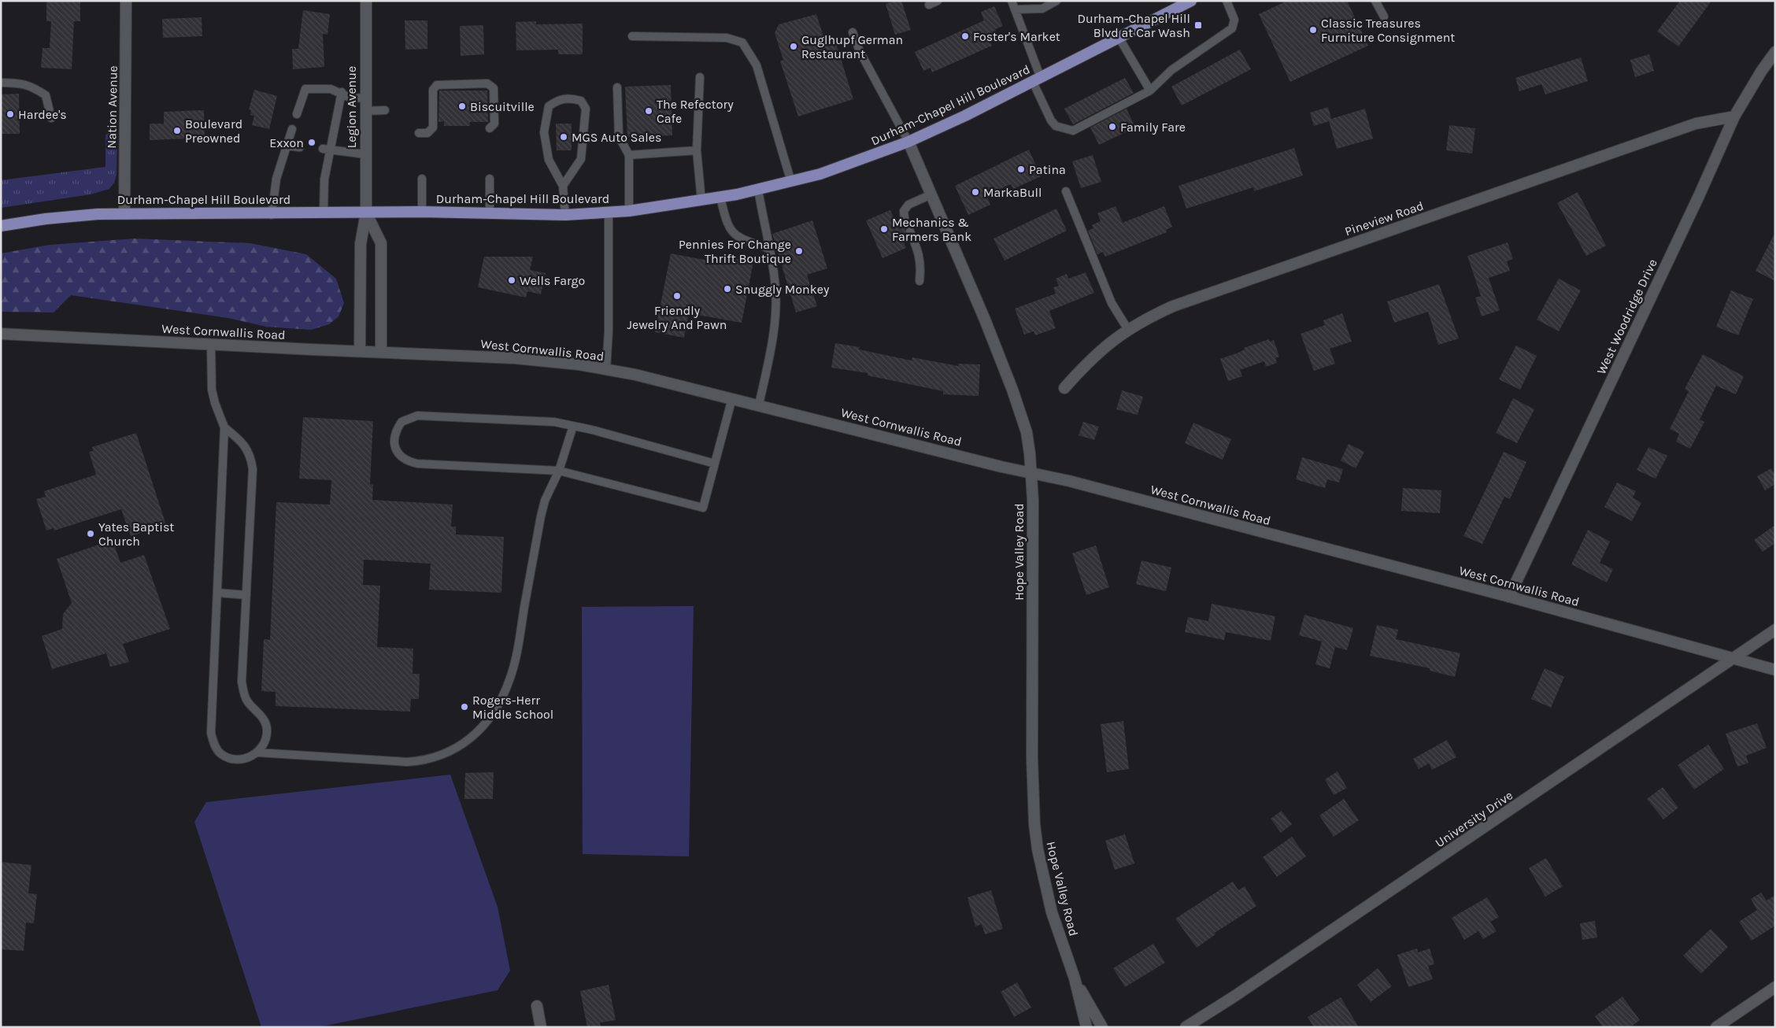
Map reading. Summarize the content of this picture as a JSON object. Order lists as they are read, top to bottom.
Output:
{
  "streets": {
    "main road": ["Durham-Chapel Hill Boulevard"],
    "street": [
      "Nation Avenue",
      "Legion Avenue",
      "Pineview Road",
      "West Woodridge Drive",
      "West Cornwallis Road",
      "Hope Valley Road",
      "University Drive"
    ]
  },
  "crossings": [
    ["Durham-Chapel Hill Boulevard", "Nation Avenue"],
    ["Durham-Chapel Hill Boulevard", "Legion Avenue"],
    ["Durham-Chapel Hill Boulevard", "Hope Valley Road"],
    ["Legion Avenue", "West Cornwallis Road"],
    ["Pineview Road", "West Woodridge Drive"],
    ["West Woodridge Drive", "West Cornwallis Road"],
    ["West Cornwallis Road", "Hope Valley Road"],
    ["West Cornwallis Road", "University Drive"]
  ],
  "places": {
    "transit": ["Durham-Chapel Hill Blvd at Car Wash"],
    "other": [
      "Classic Treasures Furniture Consignment",
      "Foster's Market",
      "Guglhupf German Restaurant",
      "Biscuitville",
      "The Refectory Cafe",
      "Hardee's",
      "Family Fare",
      "Boulevard Preowned",
      "MGS Auto Sales",
      "Exxon",
      "Patina",
      "MarkaBull",
      "Mechanics & Farmers Bank",
      "Pennies For Change Thrift Boutique",
      "Wells Fargo",
      "Snuggly Monkey",
      "Friendly Jewelry And Pawn",
      "Yates Baptist Church",
      "Rogers-Herr Middle School"
    ]
  }
}
